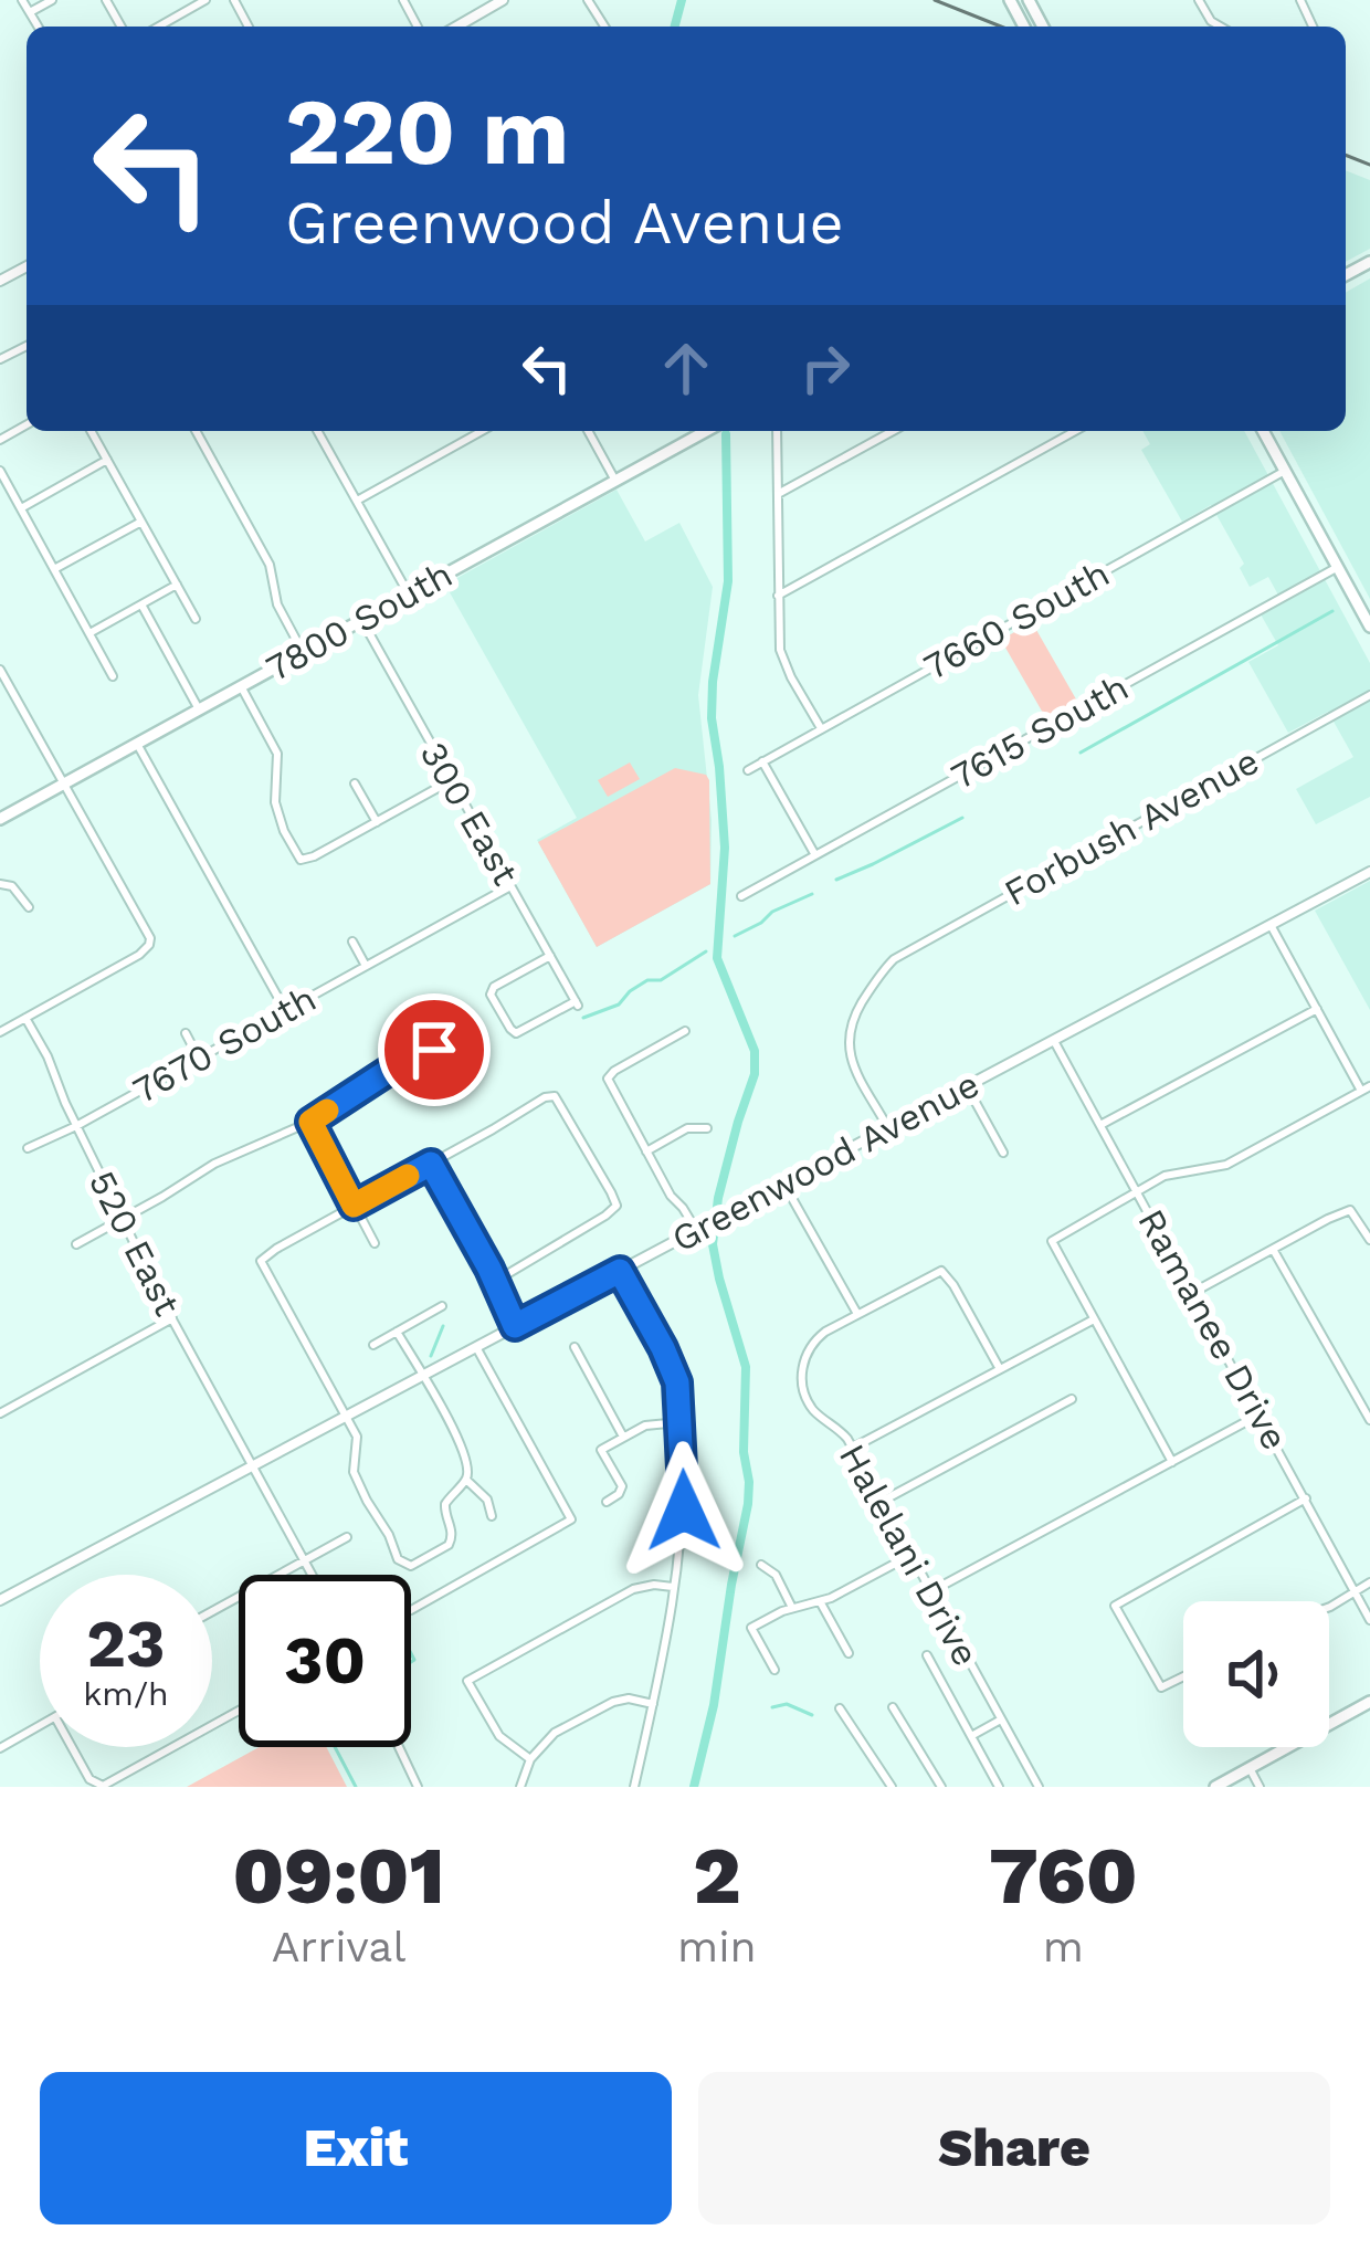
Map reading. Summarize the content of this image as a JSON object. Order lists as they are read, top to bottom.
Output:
{
  "streets": {
    "main road": ["7800 South"],
    "street": [
      "7660 South",
      "7615 South",
      "300 East",
      "Forbush Avenue",
      "7670 South",
      "Greenwood Avenue",
      "520 East",
      "Ramanee Drive",
      "Halelani Drive"
    ]
  },
  "crossings": [
    ["7800 South", "300 East"],
    ["300 East", "7670 South"],
    ["Forbush Avenue", "Greenwood Avenue"],
    ["7670 South", "520 East"],
    ["Greenwood Avenue", "520 East"],
    ["Greenwood Avenue", "Ramanee Drive"]
  ],
  "page": {
    "turn": ["220 m", "Greenwood Avenue"],
    "speed": "23 km/h",
    "limit": "30",
    "eta": [
      "09:01",
      "Arrival",
      "2",
      "min",
      "760",
      "m"
    ],
    "buttons": ["Exit", "Share"]
  }
}
